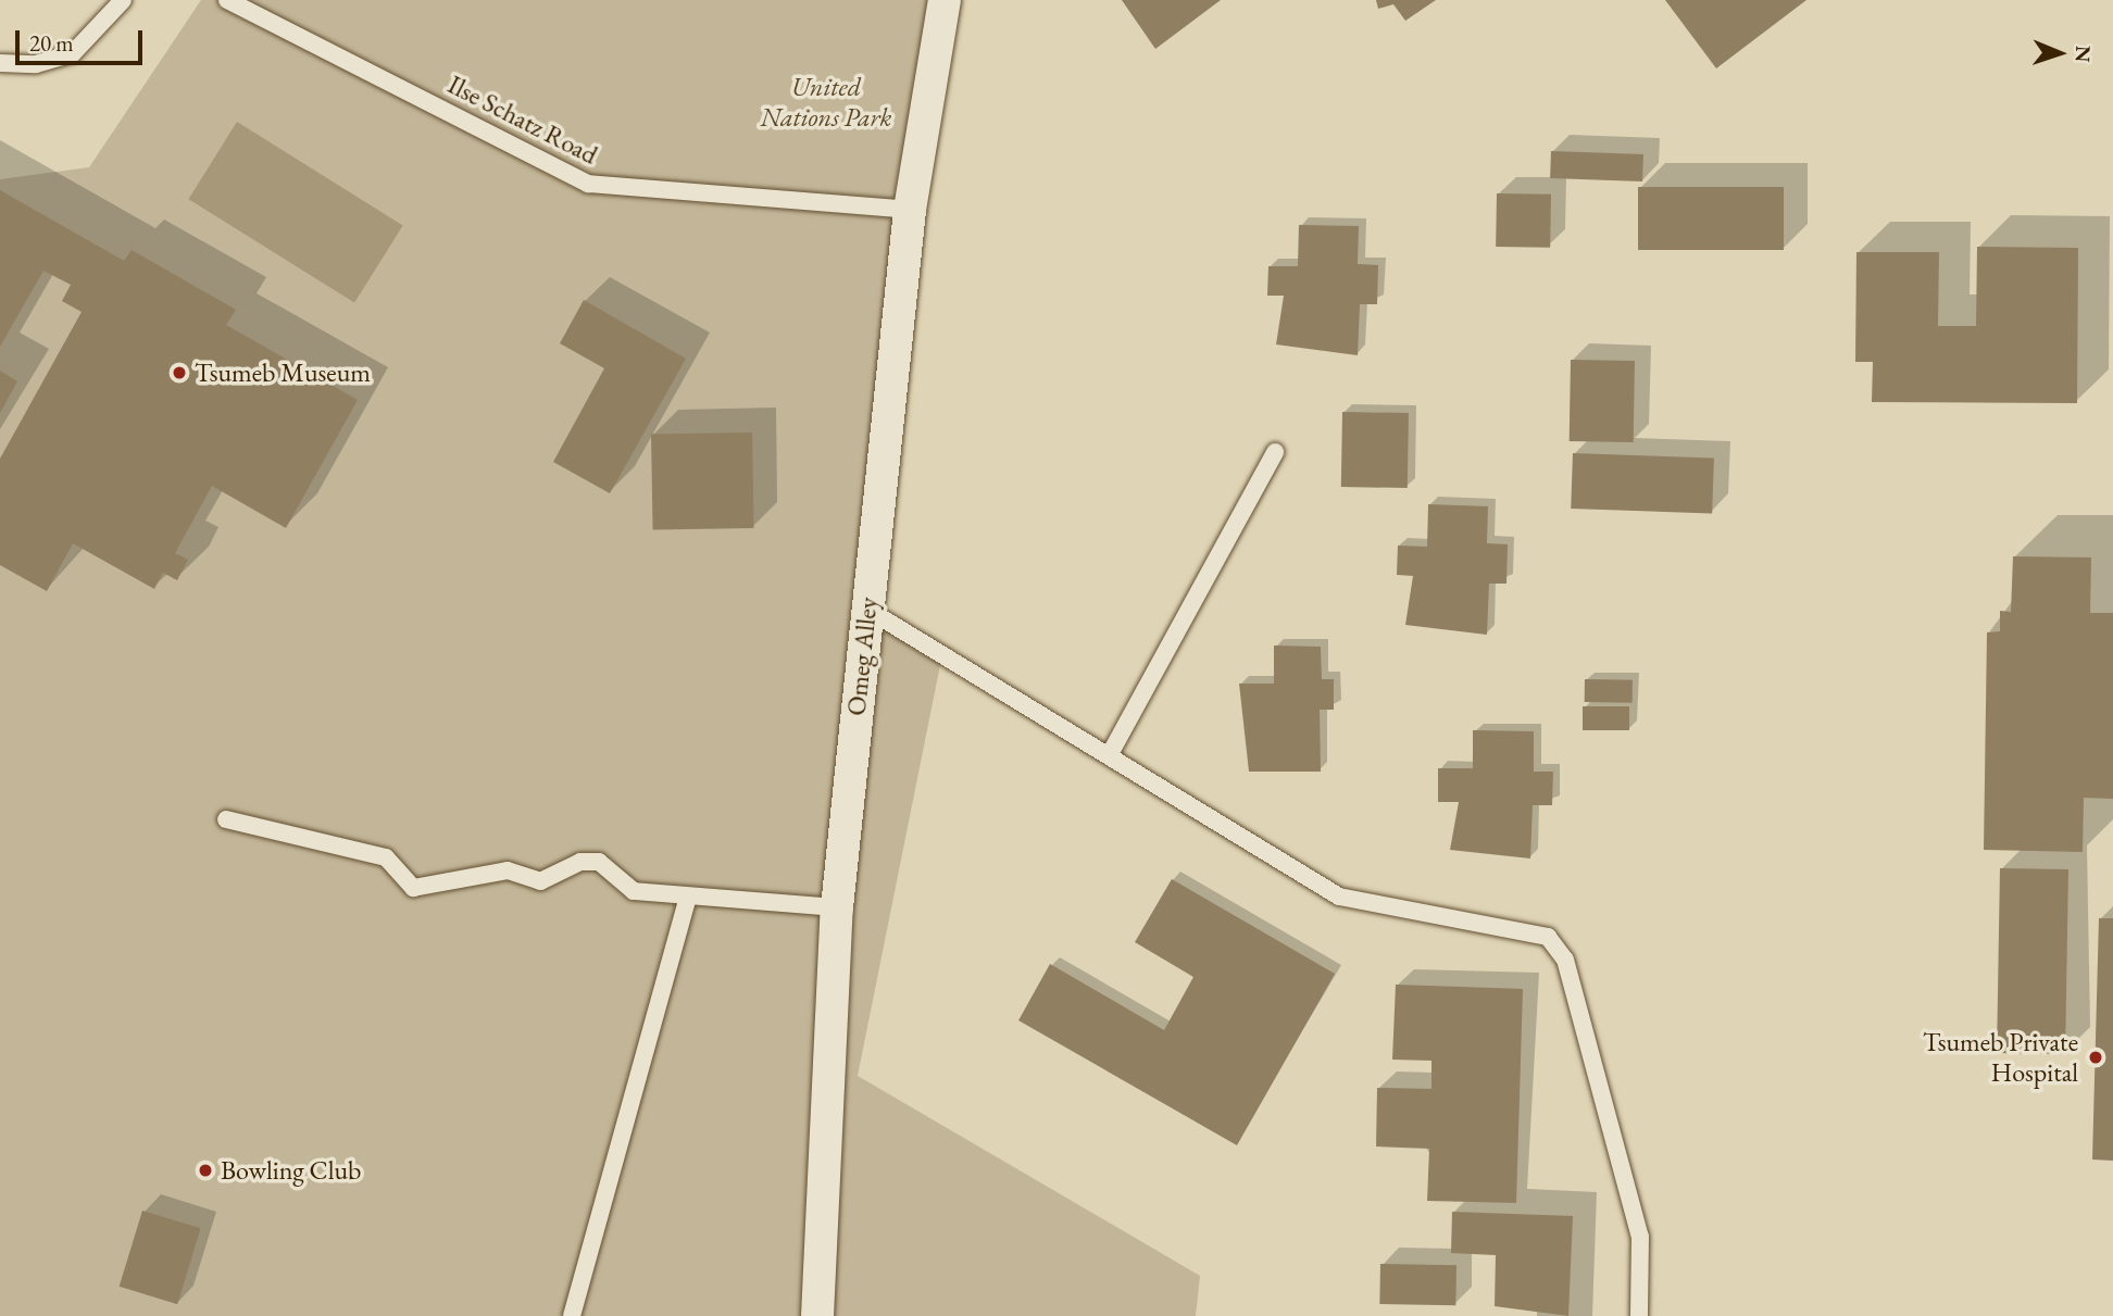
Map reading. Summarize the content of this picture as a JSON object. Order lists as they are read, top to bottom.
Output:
{
  "streets": {
    "street": ["Omeg Alley"],
    "lane": ["Ilse Schatz Road"]
  },
  "crossings": [
    ["Ilse Schatz Road", "Omeg Alley"]
  ],
  "parks": ["United Nations Park"],
  "places": ["Tsumeb Museum", "Tsumeb Private Hospital", "Bowling Club"],
  "scale_bar": "20 m",
  "north": "right"
}
